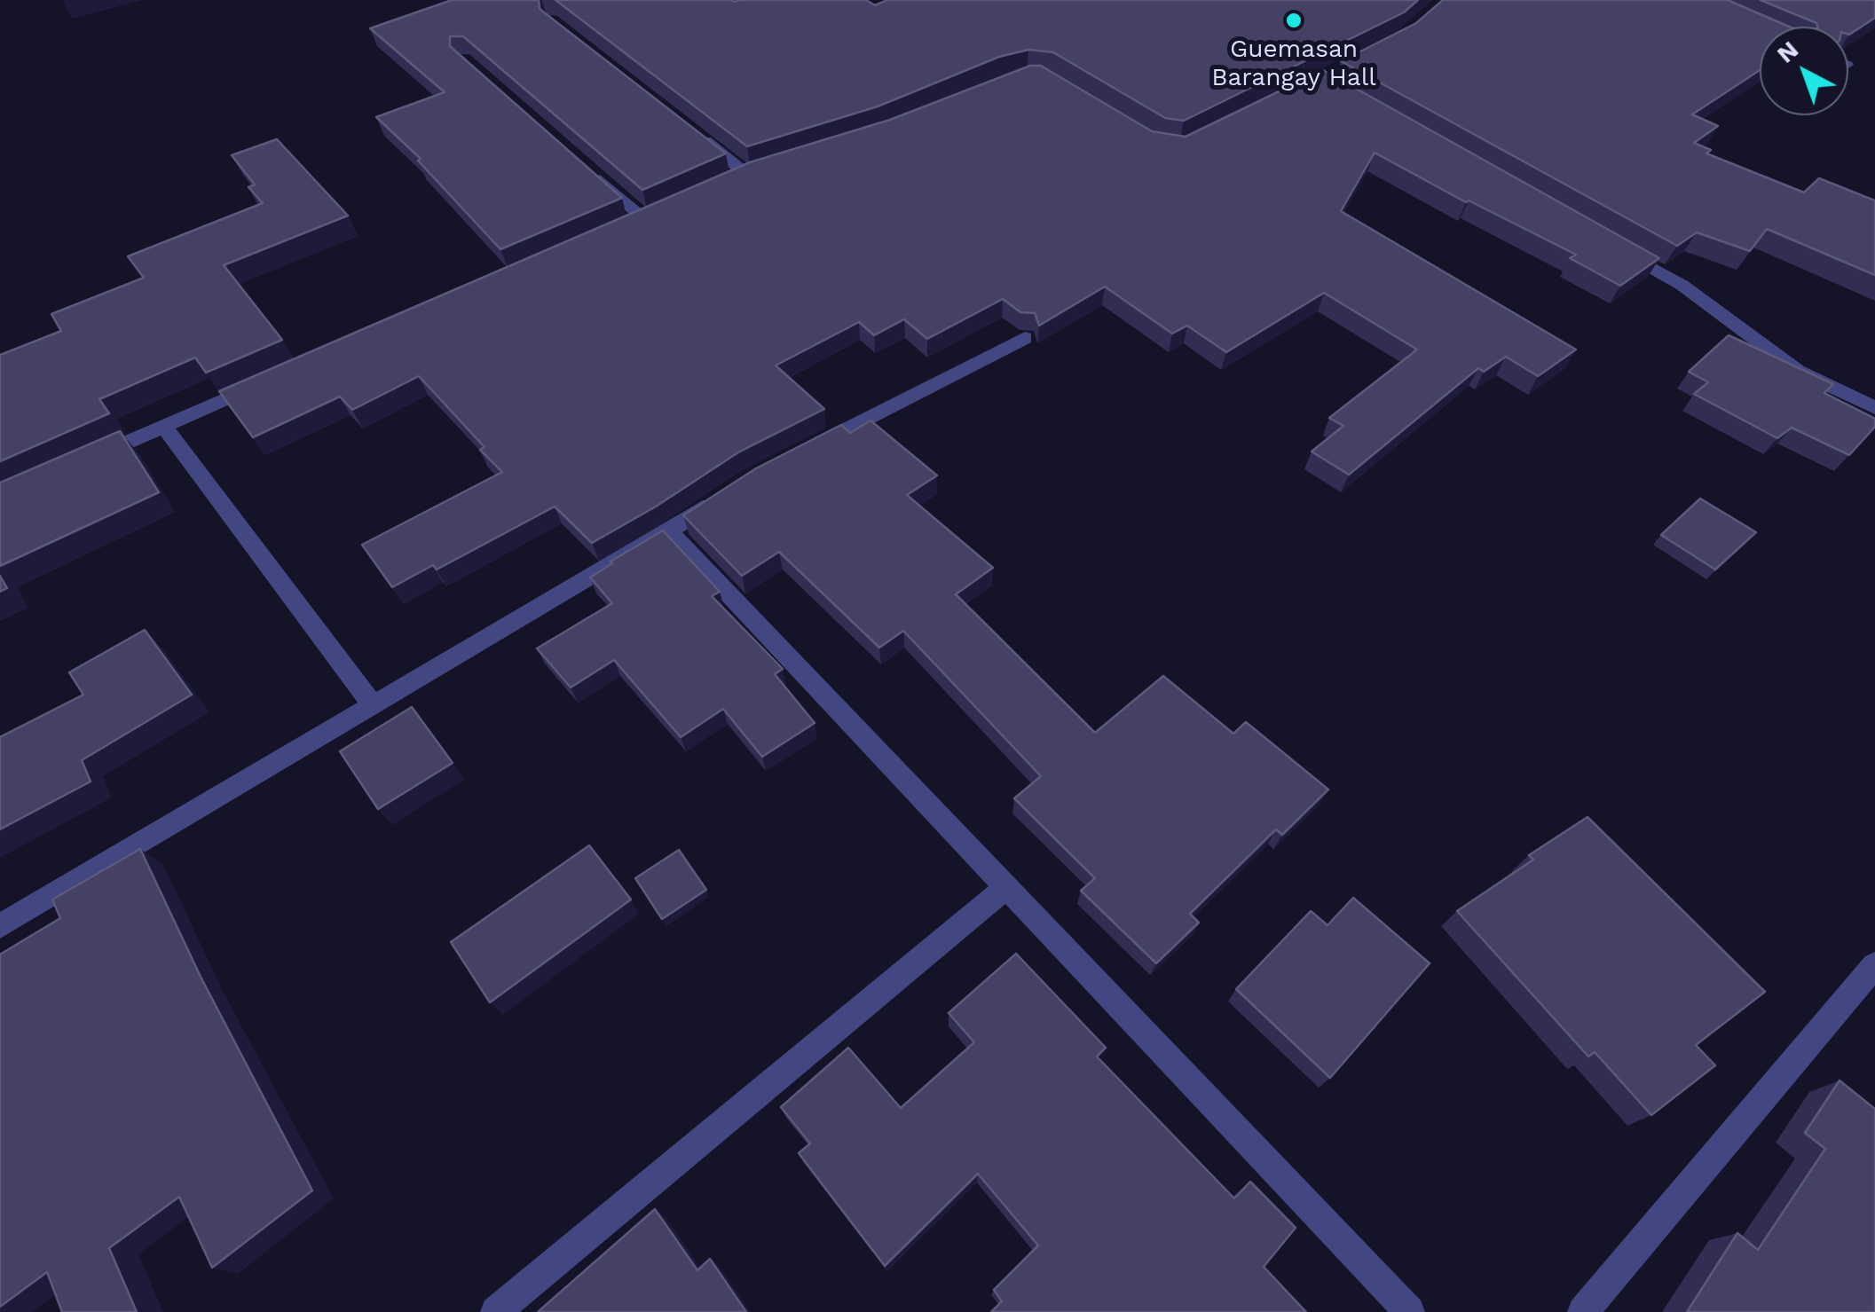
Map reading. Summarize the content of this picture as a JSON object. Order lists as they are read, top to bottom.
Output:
{
  "places": ["Guemasan Barangay Hall"],
  "north": "top left"
}
